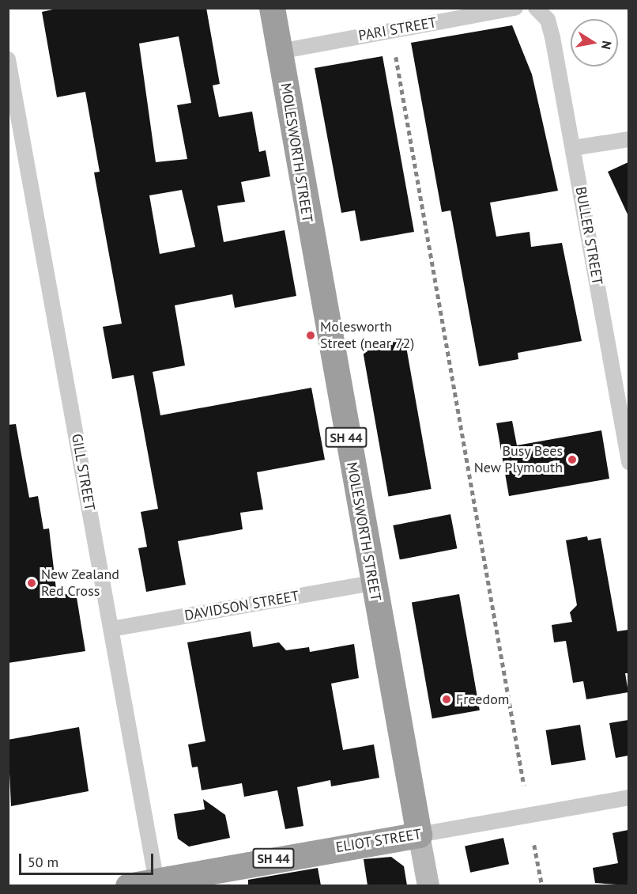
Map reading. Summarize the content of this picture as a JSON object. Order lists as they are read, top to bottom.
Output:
{
  "streets": {
    "highway": ["MOLESWORTH STREET", "SH 44", "ELIOT STREET"],
    "street": [
      "PARI STREET",
      "BULLER STREET",
      "GILL STREET",
      "DAVIDSON STREET"
    ]
  },
  "crossings": [
    ["PARI STREET", "MOLESWORTH STREET"],
    ["MOLESWORTH STREET", "DAVIDSON STREET"],
    ["MOLESWORTH STREET", "ELIOT STREET"],
    ["GILL STREET", "DAVIDSON STREET"],
    ["GILL STREET", "ELIOT STREET"]
  ],
  "places": [
    "Molesworth Street (near 72)",
    "Busy Bees New Plymouth",
    "New Zealand Red Cross",
    "Freedom"
  ],
  "scale_bar": "50 m",
  "north": "right"
}
